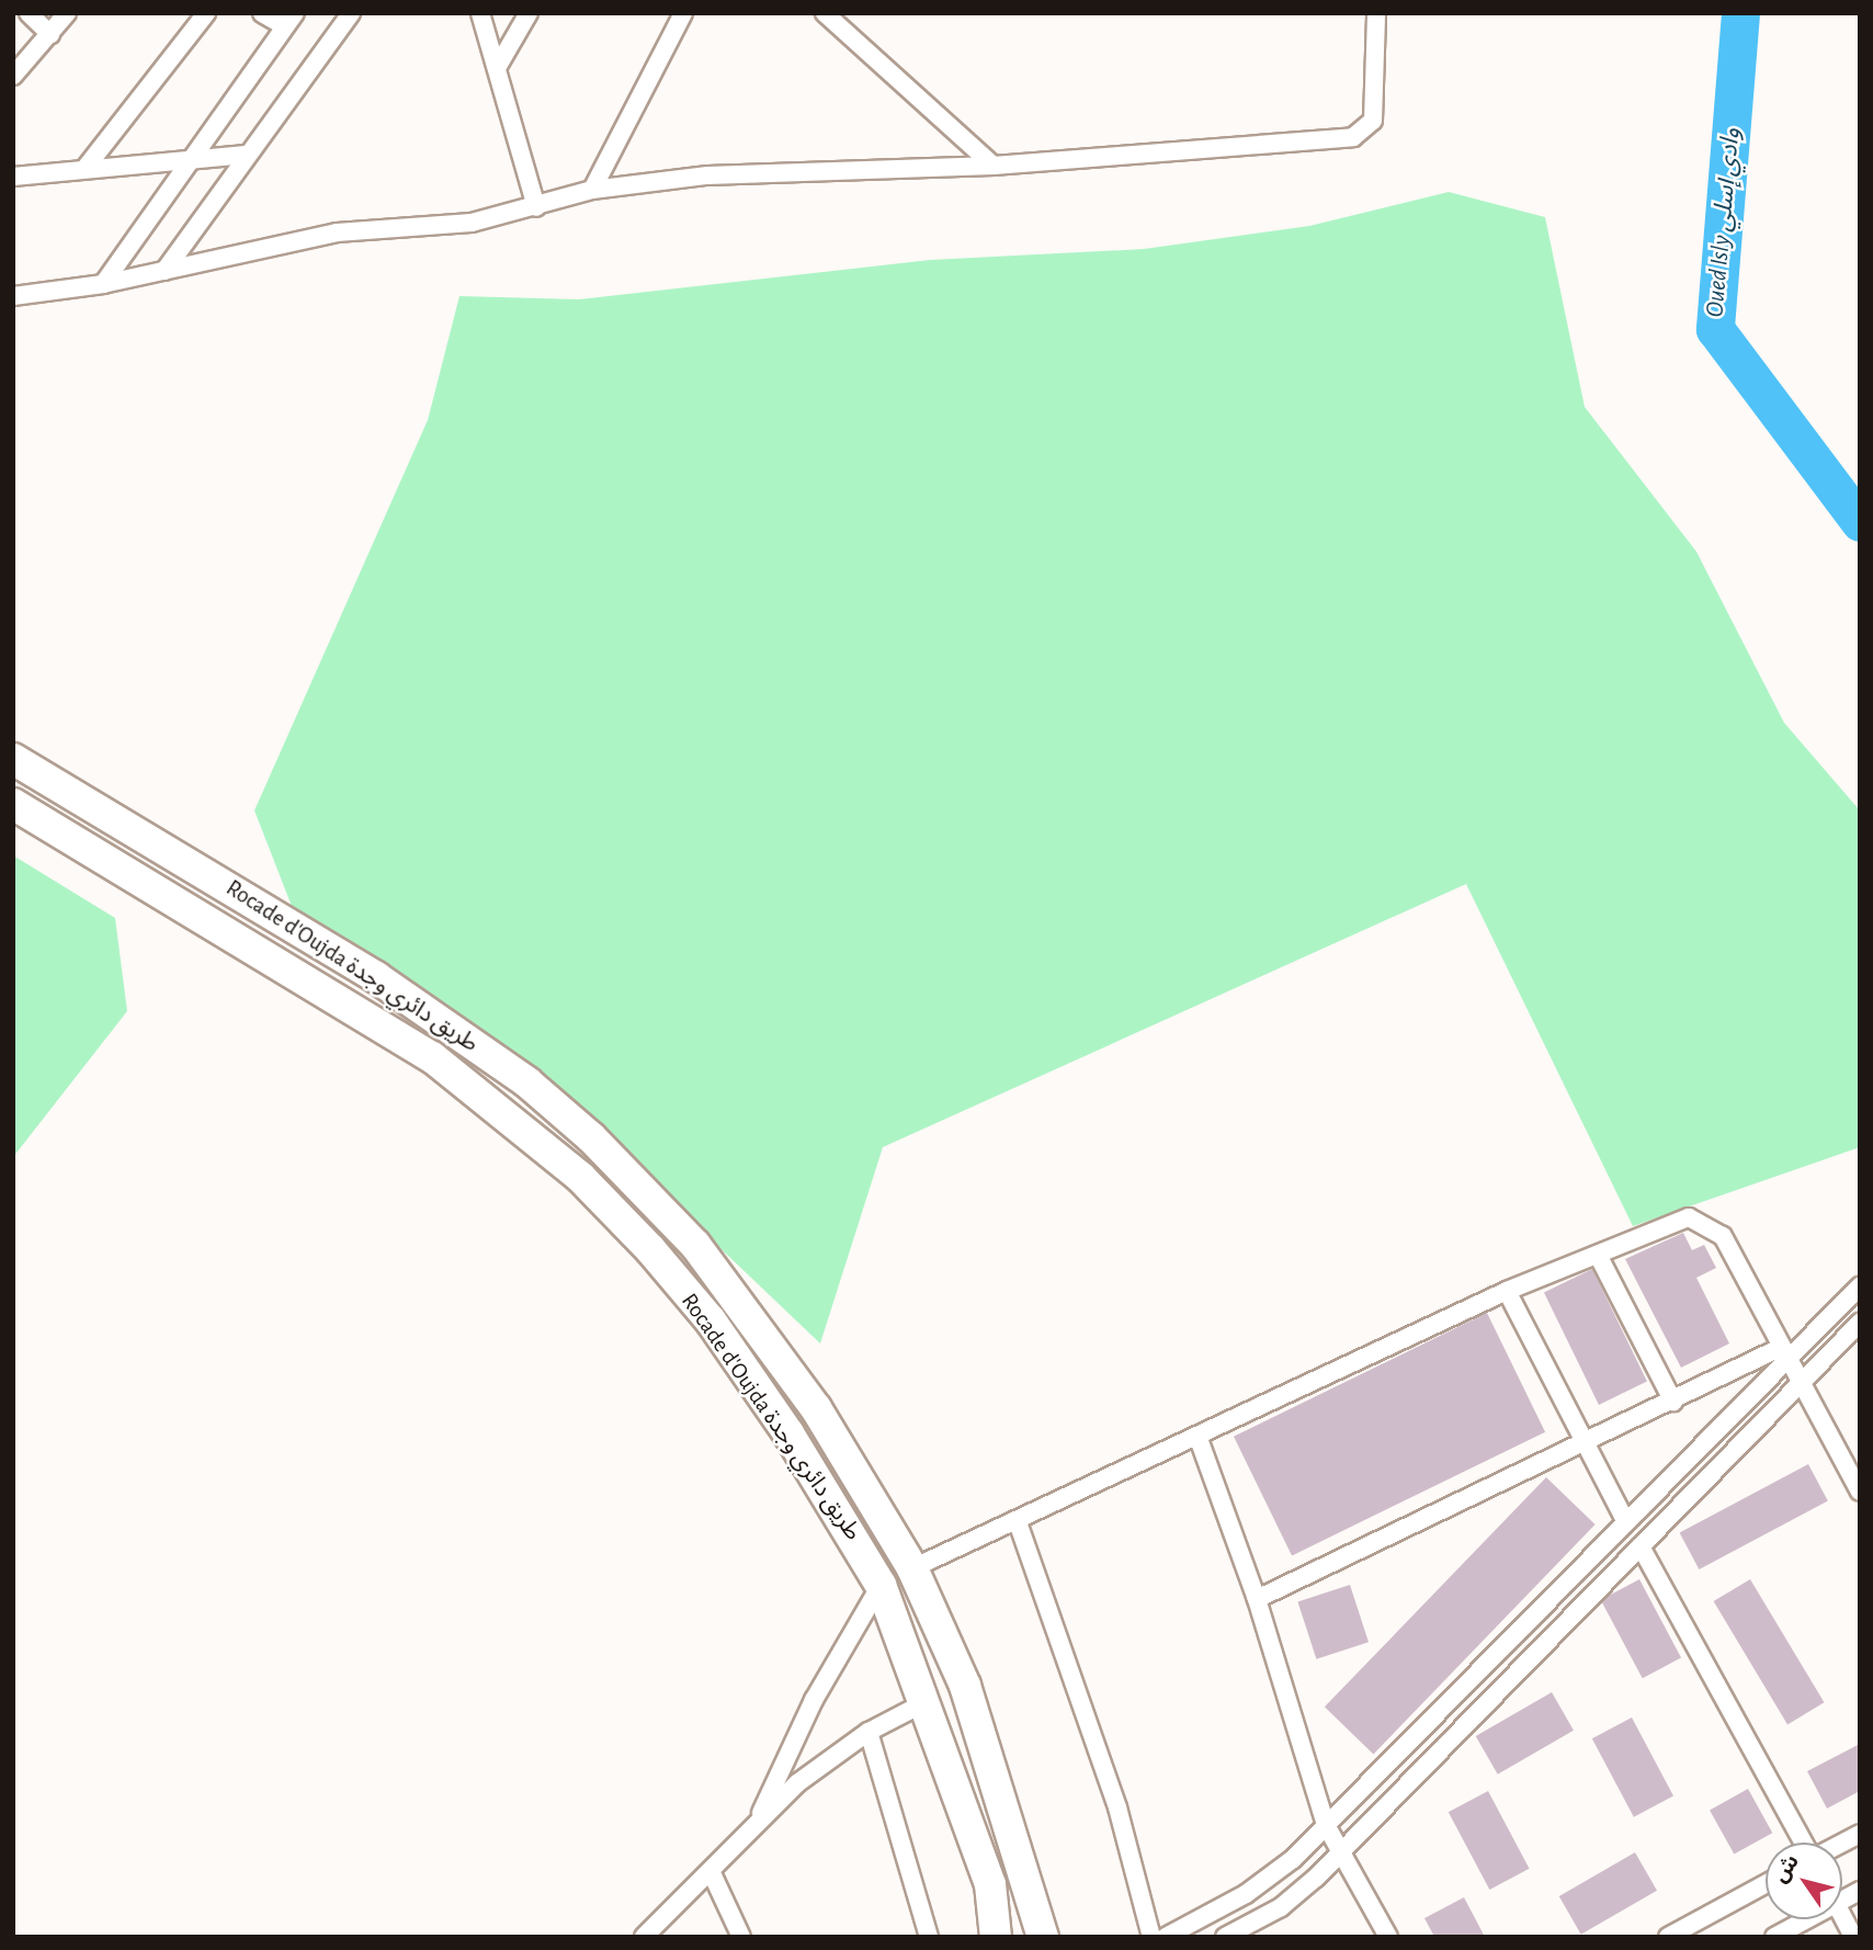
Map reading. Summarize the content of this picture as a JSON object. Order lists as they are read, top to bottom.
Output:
{
  "streets": {
    "highway": ["Rocade d'Oujda طريق دائري وجدة"]
  },
  "water": ["Oued Isly وادي إسلي"],
  "north": "top left"
}
